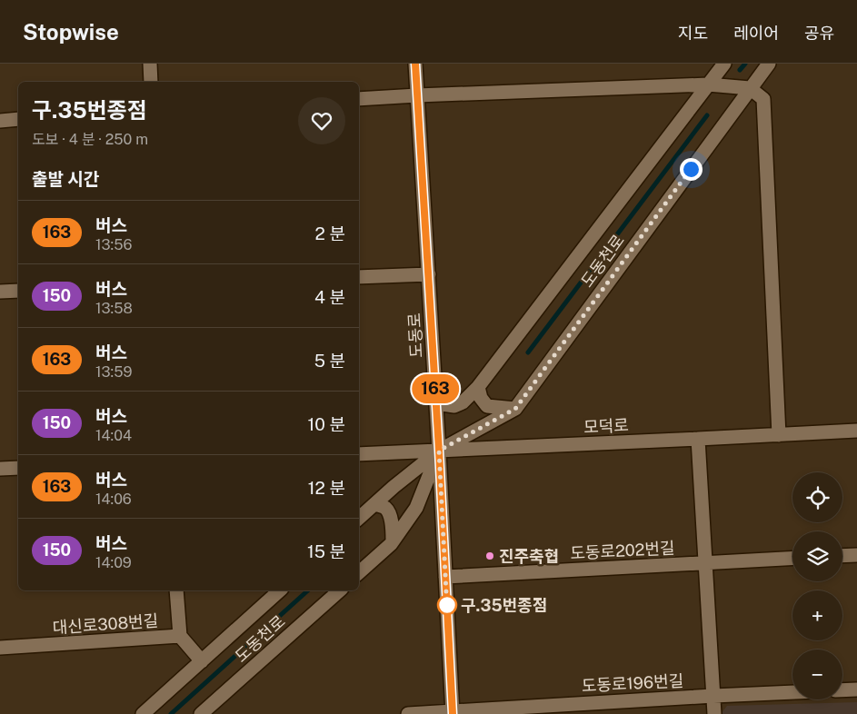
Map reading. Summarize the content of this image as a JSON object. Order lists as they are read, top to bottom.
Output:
{
  "streets": {
    "street": [
      "도동천로",
      "도동로",
      "모덕로",
      "도동로202번길",
      "대신로308번길",
      "도동로196번길"
    ]
  },
  "crossings": [
    ["도동천로", "도동로"],
    ["도동천로", "모덕로"],
    ["도동천로", "대신로308번길"],
    ["도동로", "모덕로"],
    ["도동로", "도동로202번길"],
    ["도동로", "도동로196번길"]
  ],
  "places": ["진주축협", "구.35번종점"],
  "lines": ["bus line 163"],
  "page": {
    "header": "Stopwise",
    "nav": ["지도", "레이어", "공유"],
    "on_map": "163",
    "heading": [
      ["구.35번종점", "도보 · 4 분 · 250 m"],
      "출발 시간"
    ],
    "list": [
      {
        "mark": "163",
        "name": "버스",
        "note": "13:56",
        "value": "2 분"
      },
      {
        "mark": "150",
        "name": "버스",
        "note": "13:58",
        "value": "4 분"
      },
      {
        "mark": "163",
        "name": "버스",
        "note": "13:59",
        "value": "5 분"
      },
      {
        "mark": "150",
        "name": "버스",
        "note": "14:04",
        "value": "10 분"
      },
      {
        "mark": "163",
        "name": "버스",
        "note": "14:06",
        "value": "12 분"
      },
      {
        "mark": "150",
        "name": "버스",
        "note": "14:09",
        "value": "15 분"
      }
    ],
    "map_buttons": ["+", "−"]
  }
}
